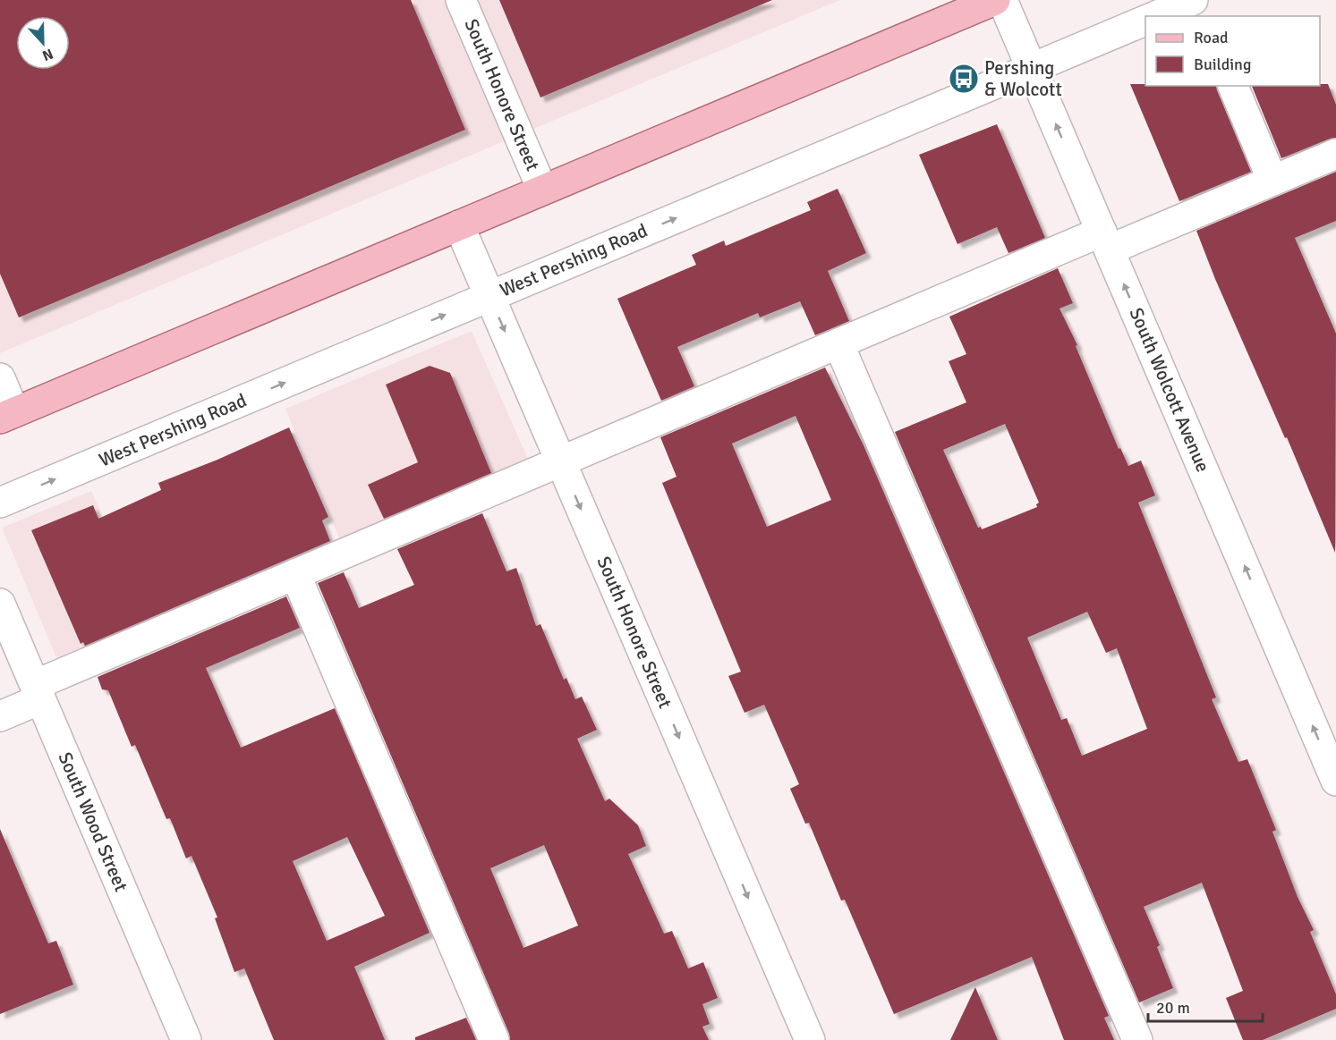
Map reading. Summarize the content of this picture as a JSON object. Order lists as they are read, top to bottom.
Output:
{
  "streets": {
    "street": [
      "South Honore Street",
      "West Pershing Road",
      "South Wolcott Avenue",
      "South Wood Street"
    ]
  },
  "crossings": [
    ["South Honore Street", "West Pershing Road"],
    ["West Pershing Road", "South Wolcott Avenue"]
  ],
  "one_way": ["South Honore Street", "South Wolcott Avenue"],
  "places": {
    "bus stop": ["Pershing & Wolcott"]
  },
  "legend": ["Road", "Building"],
  "scale_bar": "20 m",
  "north": "bottom"
}
